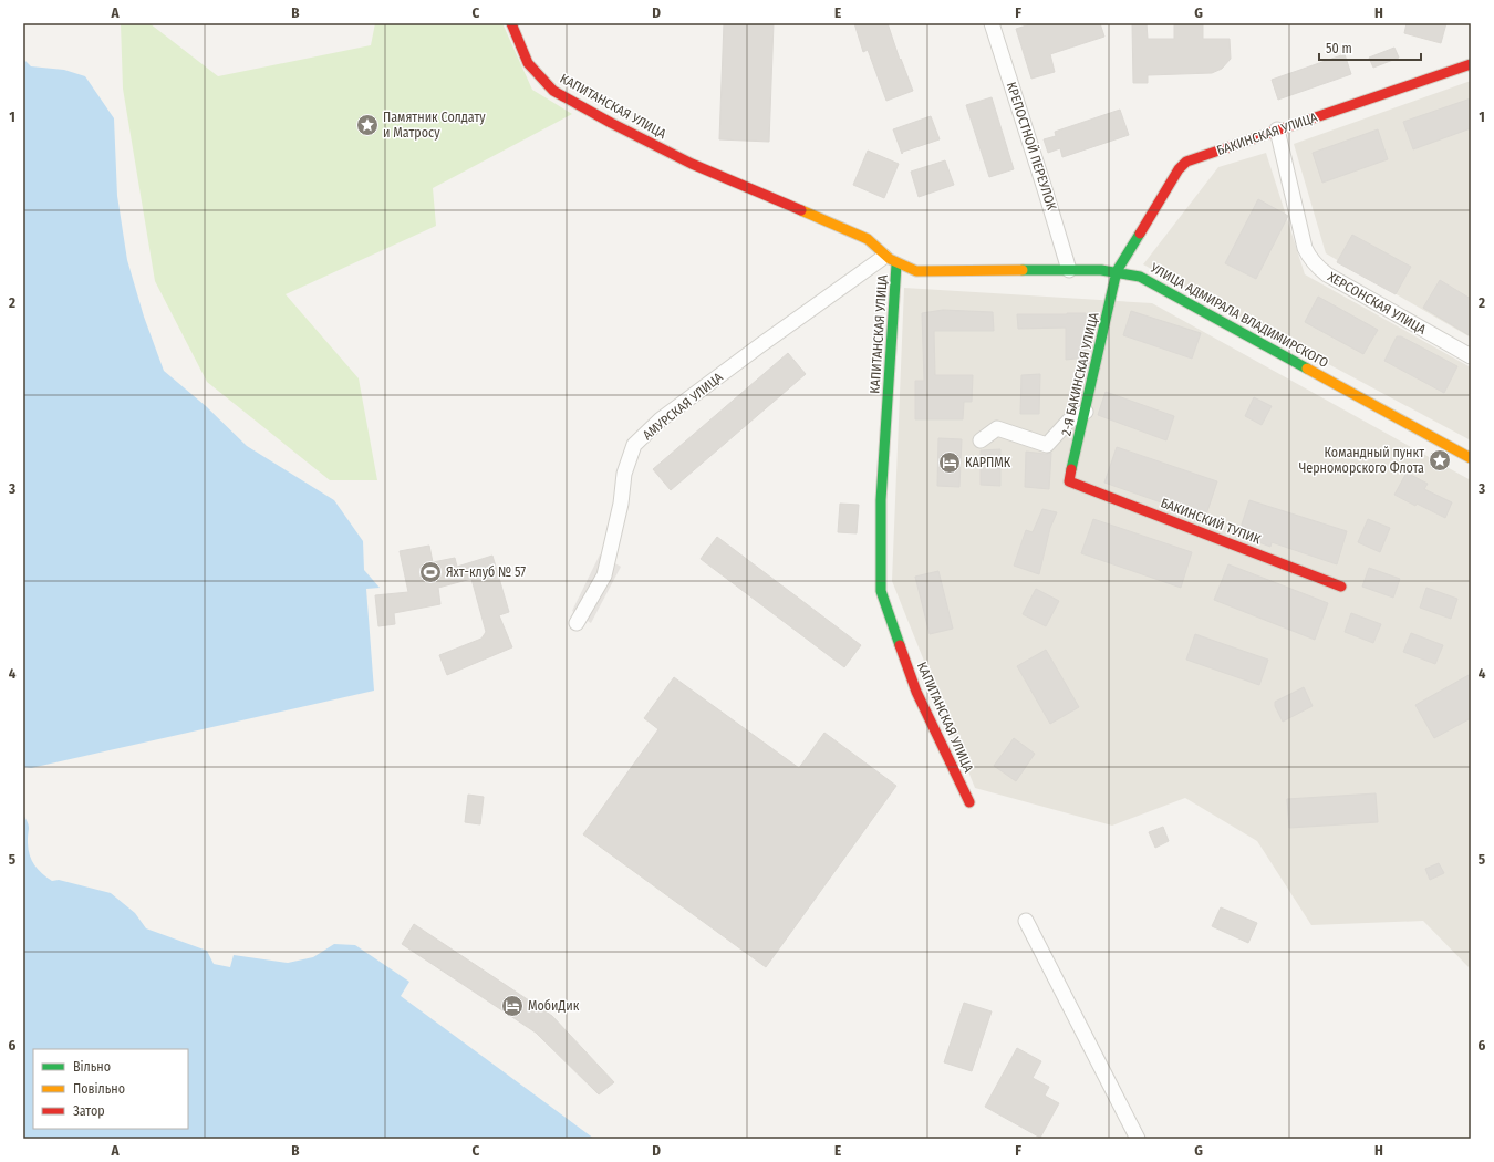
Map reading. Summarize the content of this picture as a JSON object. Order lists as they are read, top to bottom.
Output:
{
  "streets": {
    "street": [
      "КАПИТАНСКАЯ УЛИЦА",
      "БАКИНСКАЯ УЛИЦА",
      "КРЕПОСТНОЙ ПЕРЕУЛОК",
      "ХЕРСОНСКАЯ УЛИЦА",
      "УЛИЦА АДМИРАЛА ВЛАДИМИРСКОГО",
      "2-Я БАКИНСКАЯ УЛИЦА",
      "АМУРСКАЯ УЛИЦА",
      "БАКИНСКИЙ ТУПИК"
    ]
  },
  "crossings": [
    ["КАПИТАНСКАЯ УЛИЦА", "УЛИЦА АДМИРАЛА ВЛАДИМИРСКОГО"],
    ["КАПИТАНСКАЯ УЛИЦА", "АМУРСКАЯ УЛИЦА"],
    ["БАКИНСКАЯ УЛИЦА", "ХЕРСОНСКАЯ УЛИЦА"],
    ["БАКИНСКАЯ УЛИЦА", "УЛИЦА АДМИРАЛА ВЛАДИМИРСКОГО"],
    ["БАКИНСКАЯ УЛИЦА", "2-Я БАКИНСКАЯ УЛИЦА"],
    ["КРЕПОСТНОЙ ПЕРЕУЛОК", "УЛИЦА АДМИРАЛА ВЛАДИМИРСКОГО"],
    ["УЛИЦА АДМИРАЛА ВЛАДИМИРСКОГО", "2-Я БАКИНСКАЯ УЛИЦА"],
    ["УЛИЦА АДМИРАЛА ВЛАДИМИРСКОГО", "АМУРСКАЯ УЛИЦА"],
    ["2-Я БАКИНСКАЯ УЛИЦА", "БАКИНСКИЙ ТУПИК"]
  ],
  "places": {
    "place": ["Памятник Солдату и Матросу", "Командный пункт Черноморского Флота"],
    "hotel": ["КАРПМК", "МобиДик"],
    "sports": ["Яхт-клуб № 57"]
  },
  "legend": ["Вільно", "Повільно", "Затор"],
  "scale_bar": "50 m",
  "grid": {
    "columns": [
      "A",
      "B",
      "C",
      "D",
      "E",
      "F",
      "G",
      "H"
    ],
    "rows": [
      "1",
      "2",
      "3",
      "4",
      "5",
      "6"
    ]
  }
}
